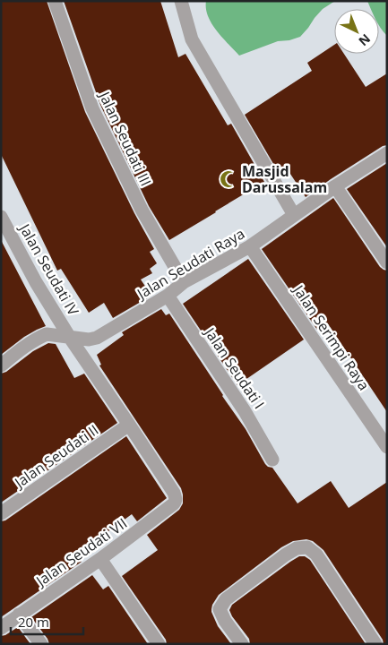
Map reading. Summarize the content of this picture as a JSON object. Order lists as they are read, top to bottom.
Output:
{
  "streets": {
    "street": [
      "Jalan Seudati III",
      "Jalan Seudati Raya",
      "Jalan Seudati IV",
      "Jalan Serimpi Raya",
      "Jalan Seudati I",
      "Jalan Seudati II",
      "Jalan Seudati VII"
    ]
  },
  "crossings": [
    ["Jalan Seudati III", "Jalan Seudati Raya"],
    ["Jalan Seudati Raya", "Jalan Seudati IV"],
    ["Jalan Seudati Raya", "Jalan Serimpi Raya"],
    ["Jalan Seudati Raya", "Jalan Seudati I"],
    ["Jalan Seudati II", "Jalan Seudati VII"]
  ],
  "places": {
    "mosque": ["Masjid Darussalam"]
  },
  "scale_bar": "20 m",
  "north": "bottom right"
}
